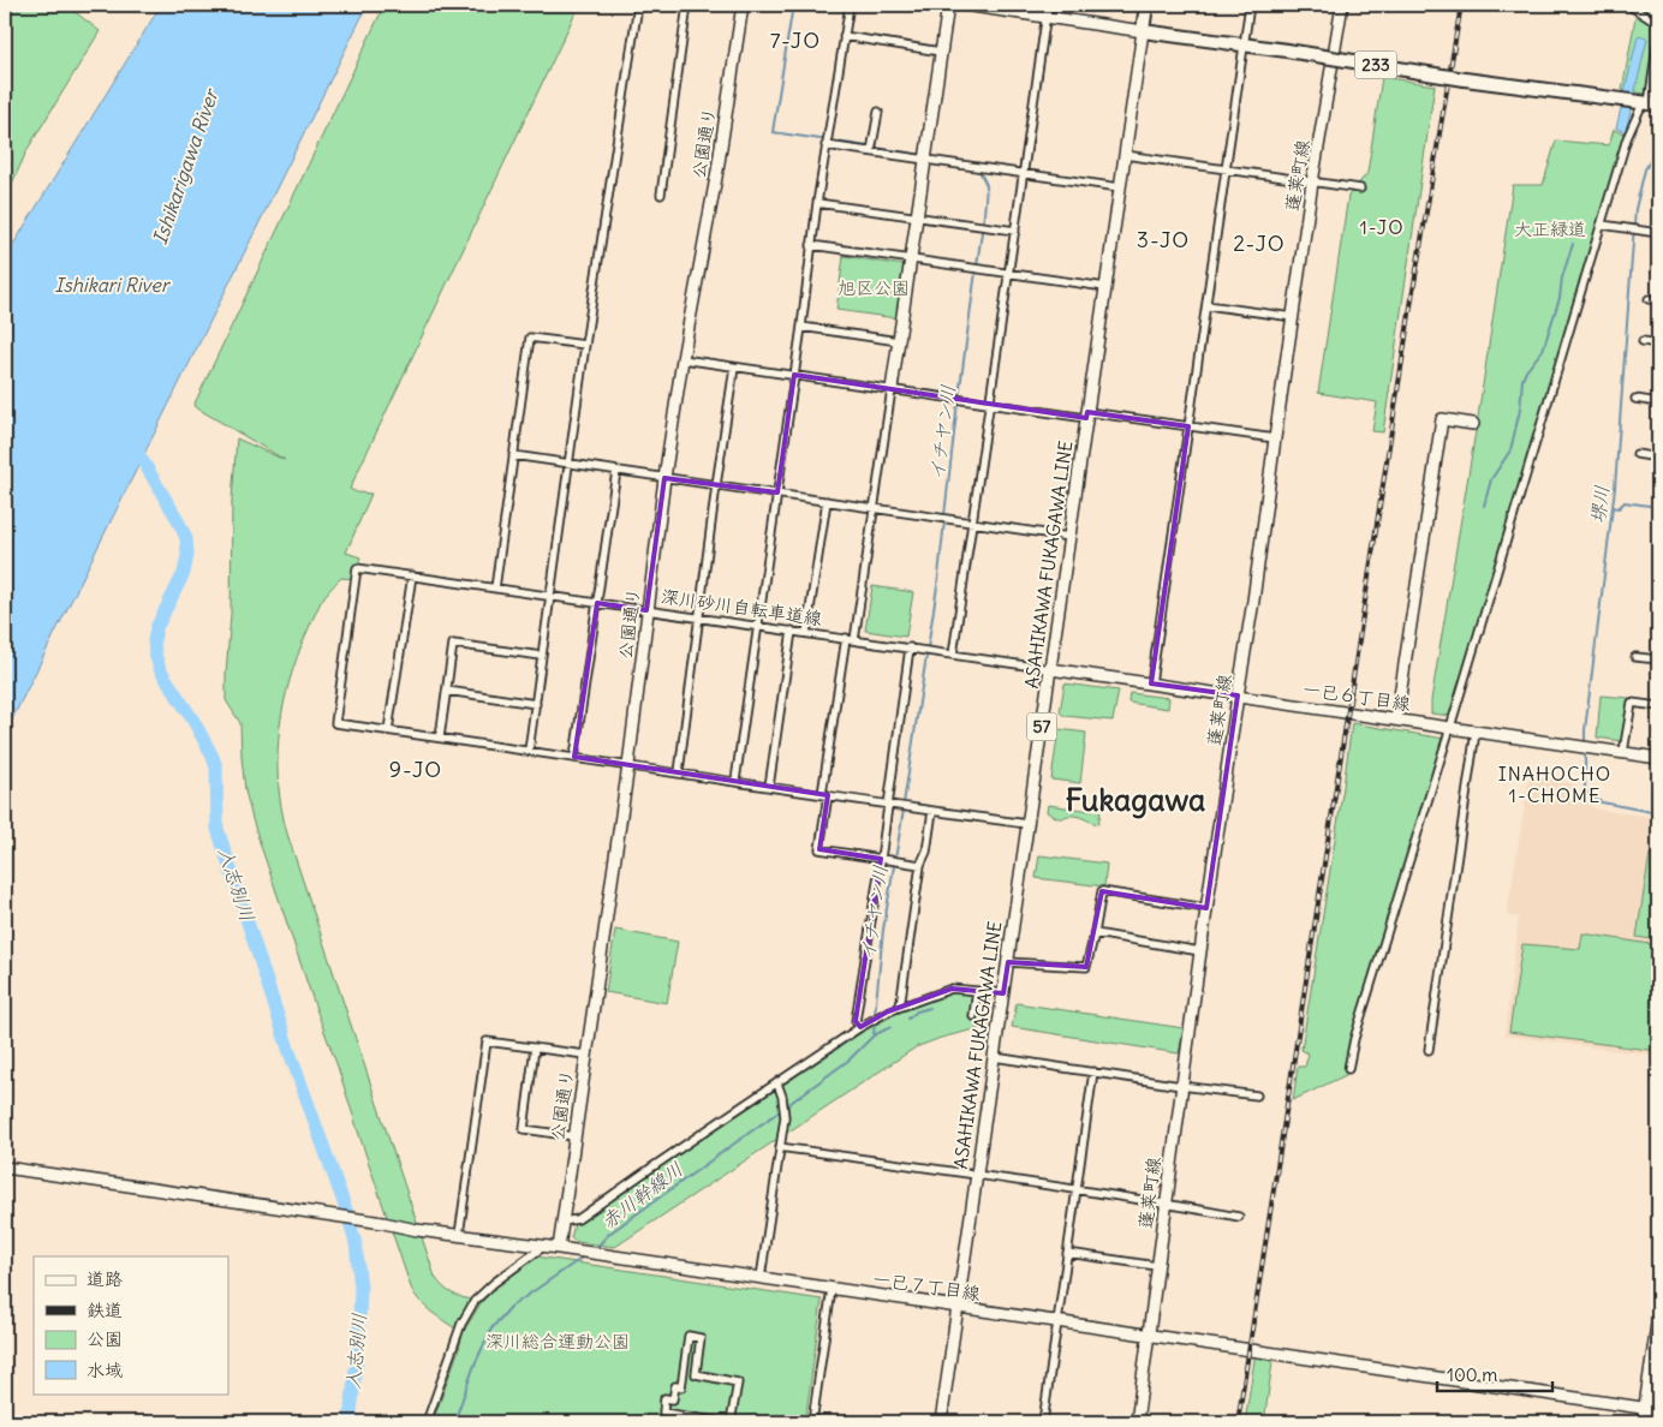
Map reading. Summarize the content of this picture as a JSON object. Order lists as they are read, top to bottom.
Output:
{
  "streets": {
    "highway": ["233"],
    "street": [
      "公園通り",
      "蓬莱町線",
      "ASAHIKAWA FUKAGAWA LINE",
      "深川砂川自転車道線",
      "一已６丁目線",
      "57",
      "一已７丁目線"
    ]
  },
  "crossings": [
    ["233", "ASAHIKAWA FUKAGAWA LINE"],
    ["公園通り", "深川砂川自転車道線"],
    ["公園通り", "一已７丁目線"],
    ["蓬莱町線", "一已６丁目線"],
    ["蓬莱町線", "一已７丁目線"],
    ["ASAHIKAWA FUKAGAWA LINE", "深川砂川自転車道線"],
    ["ASAHIKAWA FUKAGAWA LINE", "一已６丁目線"],
    ["ASAHIKAWA FUKAGAWA LINE", "一已７丁目線"],
    ["深川砂川自転車道線", "一已６丁目線"]
  ],
  "districts": [
    "7-JO",
    "1-JO",
    "3-JO",
    "2-JO",
    "9-JO",
    "INAHOCHO 1-CHOME",
    "Fukagawa"
  ],
  "water": [
    "Ishikarigawa River",
    "Ishikari River",
    "イチヤン川",
    "堺川",
    "入志別川",
    "赤川幹線川"
  ],
  "parks": ["大正緑道", "旭区公園", "深川総合運動公園"],
  "legend": [
    "道路",
    "鉄道",
    "公園",
    "水域"
  ],
  "scale_bar": "100 m"
}
